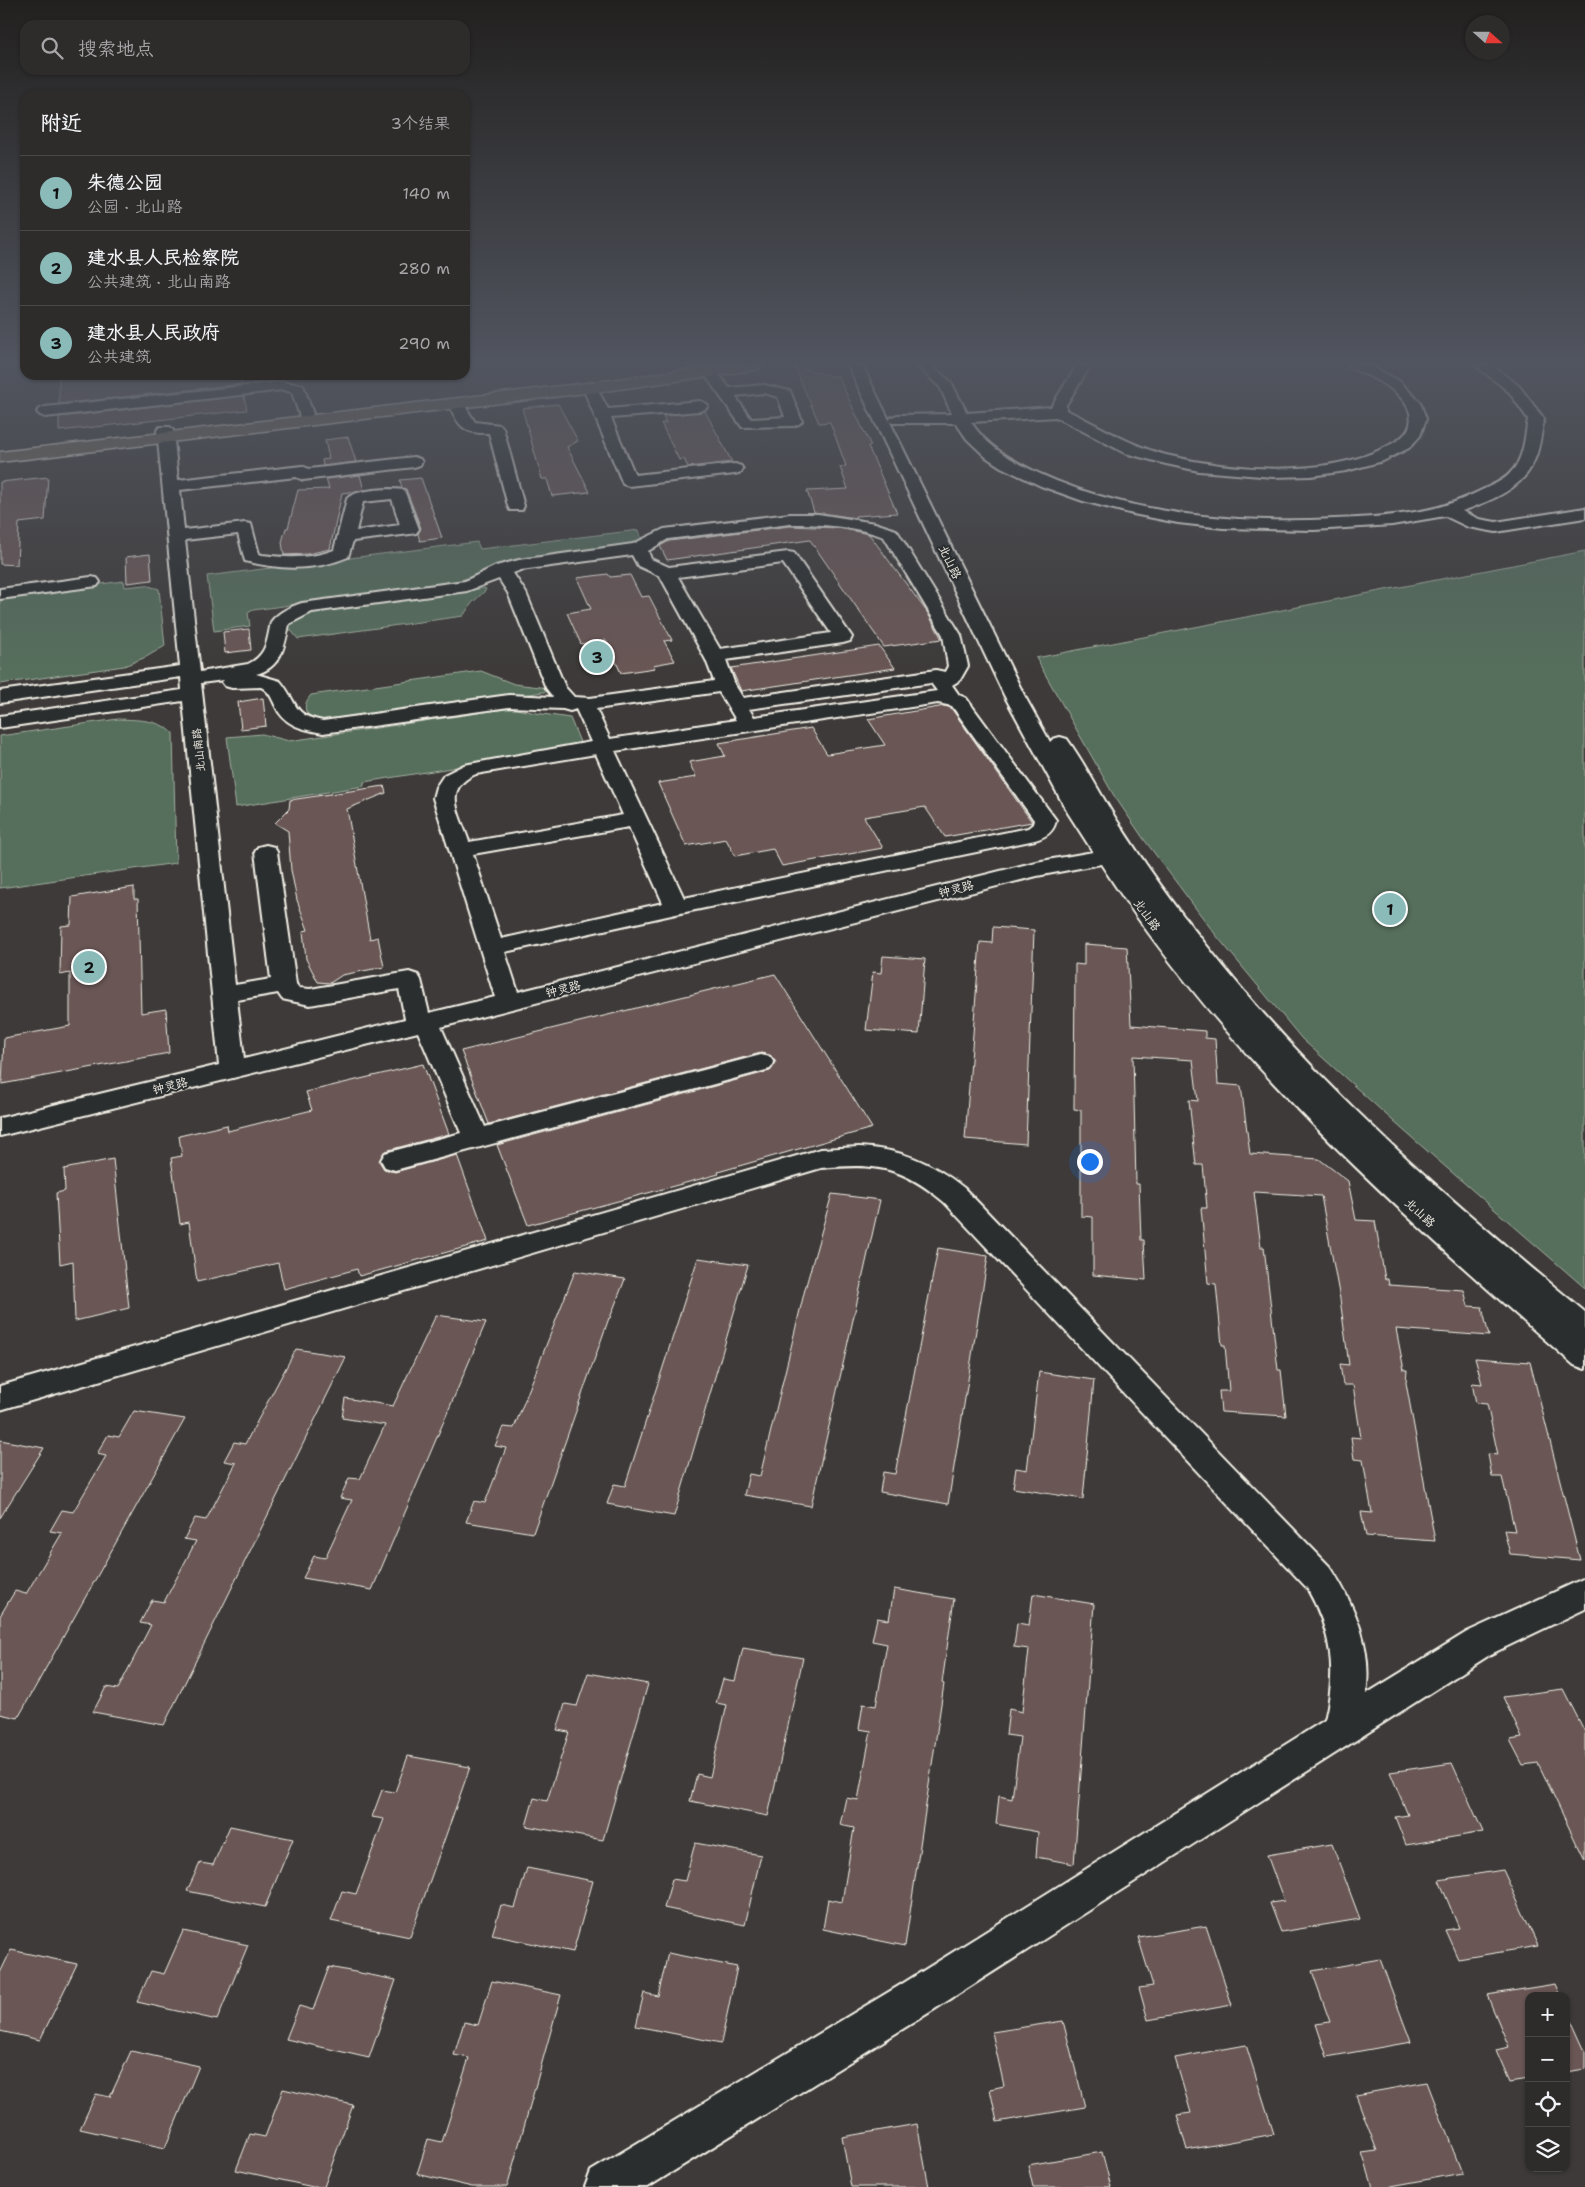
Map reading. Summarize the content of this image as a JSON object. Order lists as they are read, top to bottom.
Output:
{
  "streets": {
    "street": ["北山路", "北山南路", "钟灵路"]
  },
  "crossings": [
    ["北山路", "钟灵路"],
    ["北山南路", "钟灵路"]
  ],
  "north": "right",
  "page": {
    "search": "搜索地点",
    "heading": ["附近", "3个结果"],
    "list": [
      {
        "mark": "1",
        "name": "朱德公园",
        "note": "公园 · 北山路",
        "value": "140 m"
      },
      {
        "mark": "2",
        "name": "建水县人民检察院",
        "note": "公共建筑 · 北山南路",
        "value": "280 m"
      },
      {
        "mark": "3",
        "name": "建水县人民政府",
        "note": "公共建筑",
        "value": "290 m"
      }
    ],
    "pins": ["3", "1", "2"],
    "map_buttons": ["+", "−"]
  }
}
